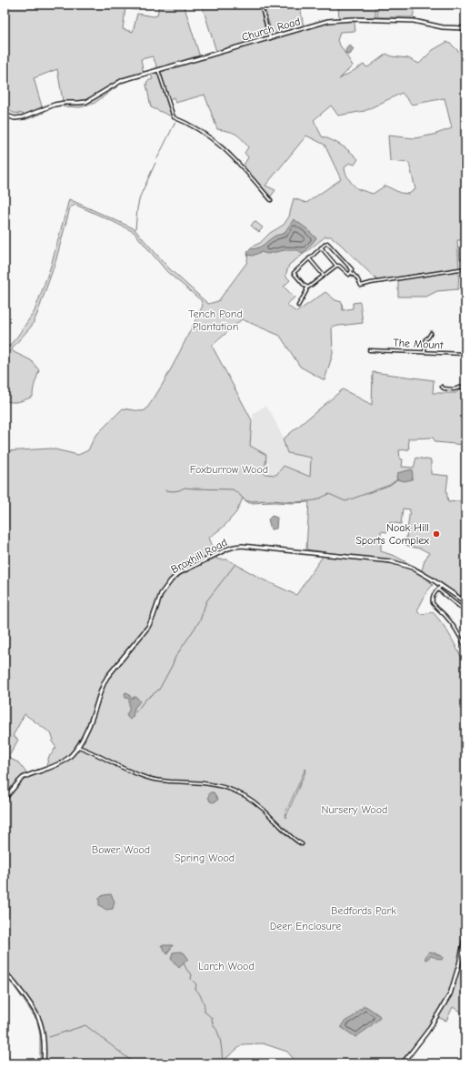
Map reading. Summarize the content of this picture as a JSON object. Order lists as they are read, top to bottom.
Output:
{
  "streets": {
    "street": ["Church Road", "The Mount", "Broxhill Road"]
  },
  "parks": [
    "Tench Pond Plantation",
    "Foxburrow Wood",
    "Nursery Wood",
    "Bower Wood",
    "Spring Wood",
    "Bedfords Park",
    "Deer Enclosure",
    "Larch Wood"
  ],
  "places": ["Noak Hill Sports Complex"]
}
